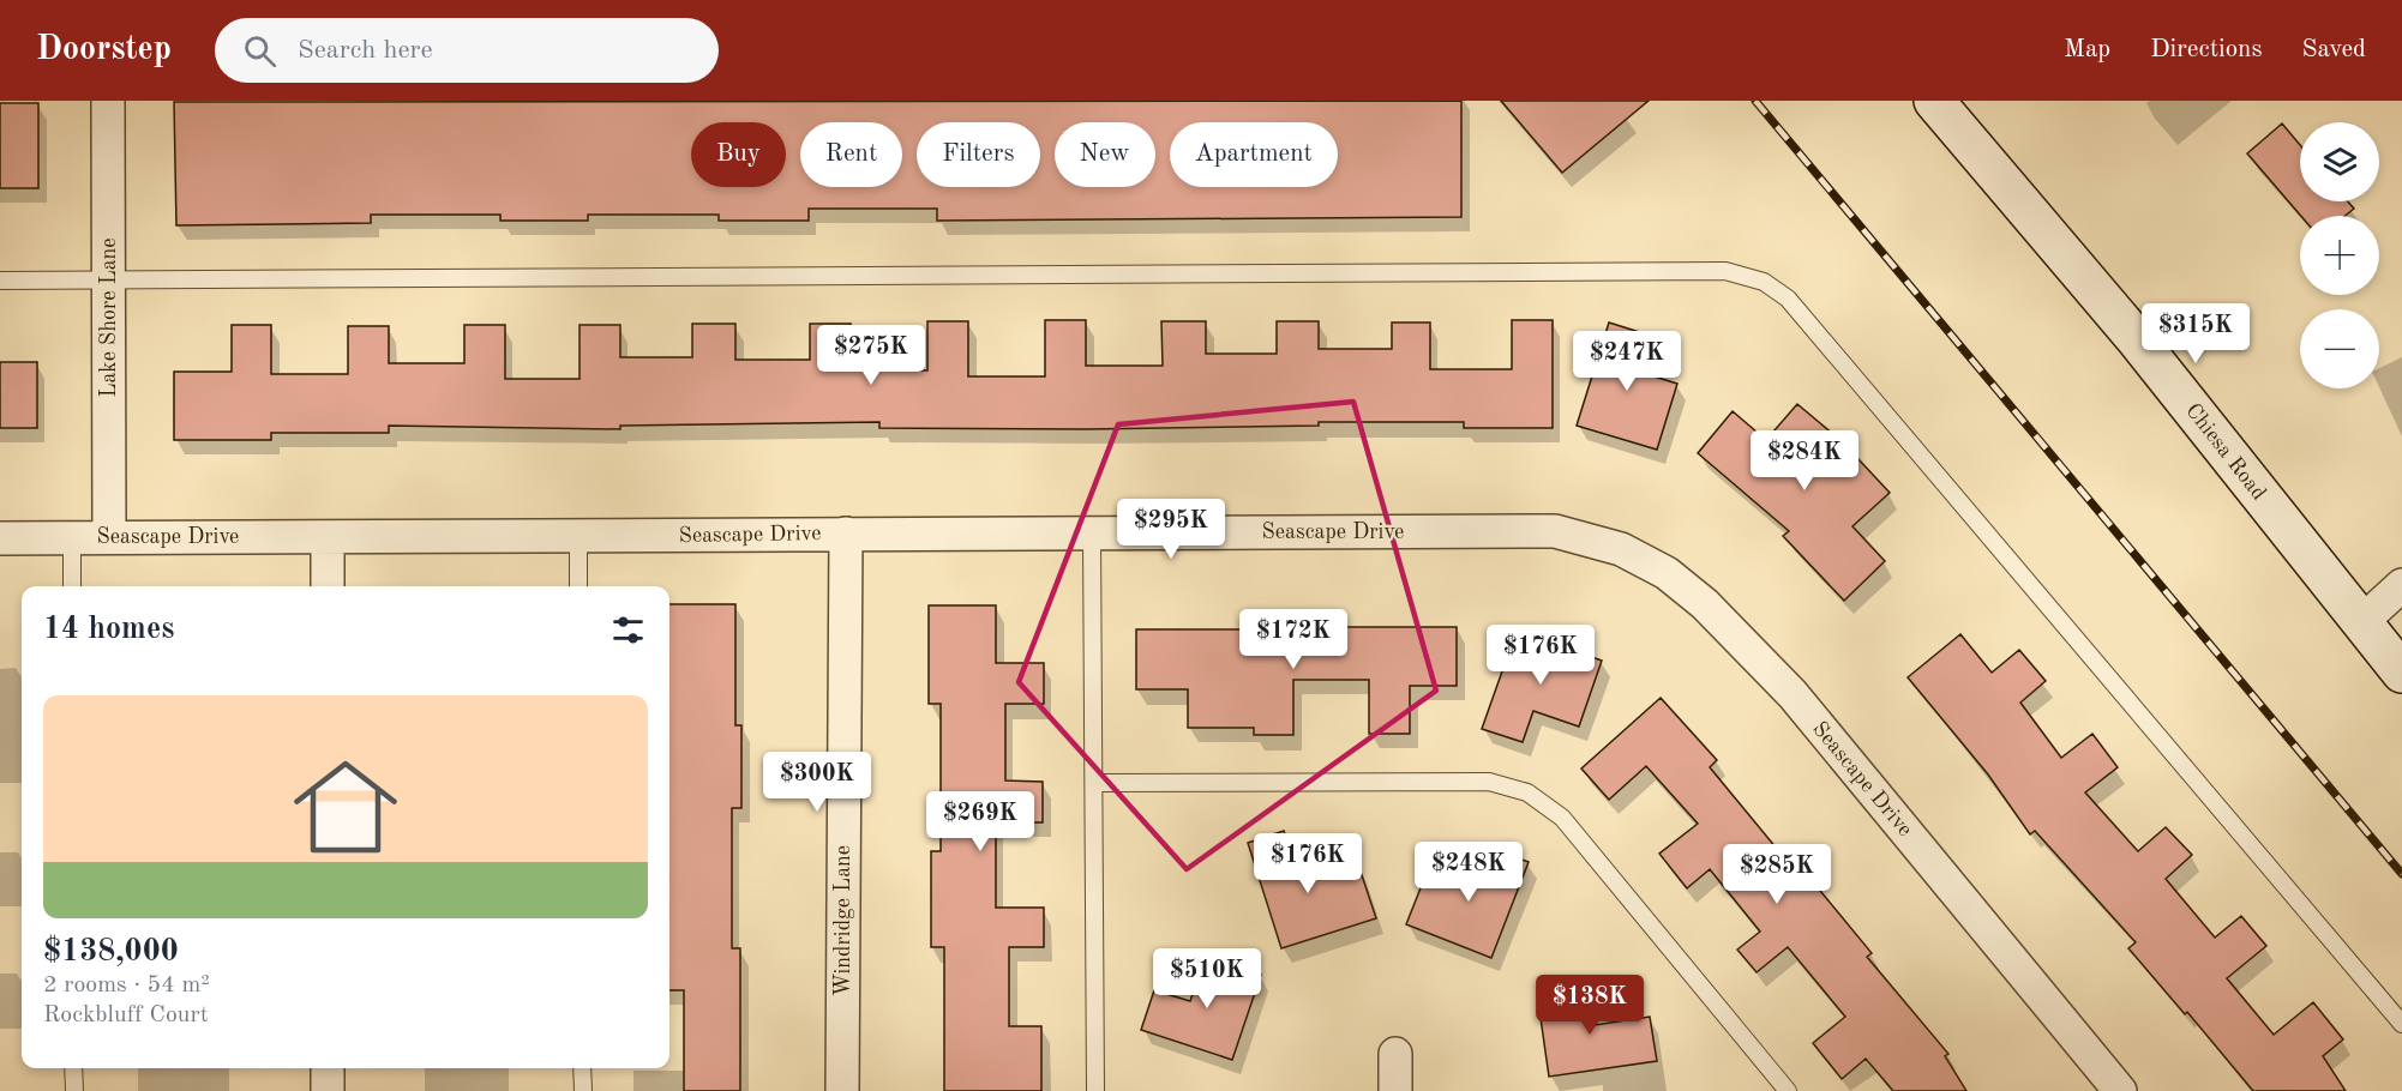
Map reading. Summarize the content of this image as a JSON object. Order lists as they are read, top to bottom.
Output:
{
  "streets": {
    "main road": ["Chiesa Road"],
    "street": ["Lake Shore Lane", "Seascape Drive", "Windridge Lane"]
  },
  "crossings": [
    ["Lake Shore Lane", "Seascape Drive"],
    ["Seascape Drive", "Windridge Lane"]
  ],
  "page": {
    "header": "Doorstep",
    "search": "Search here",
    "nav": ["Map", "Directions", "Saved"],
    "map_buttons": ["+", "−"],
    "chip": [
      "Buy",
      "Rent",
      "Filters",
      "New",
      "Apartment"
    ],
    "price": [
      "$315K",
      "$275K",
      "$247K",
      "$284K",
      "$295K",
      "$172K",
      "$176K",
      "$300K",
      "$269K",
      "$176K",
      "$248K",
      "$285K",
      "$510K",
      "$138K"
    ],
    "heading": "14 homes",
    "list": [
      {
        "name": "$138,000",
        "note": "2 rooms · 54 m² · Rockbluff Court"
      }
    ]
  }
}
